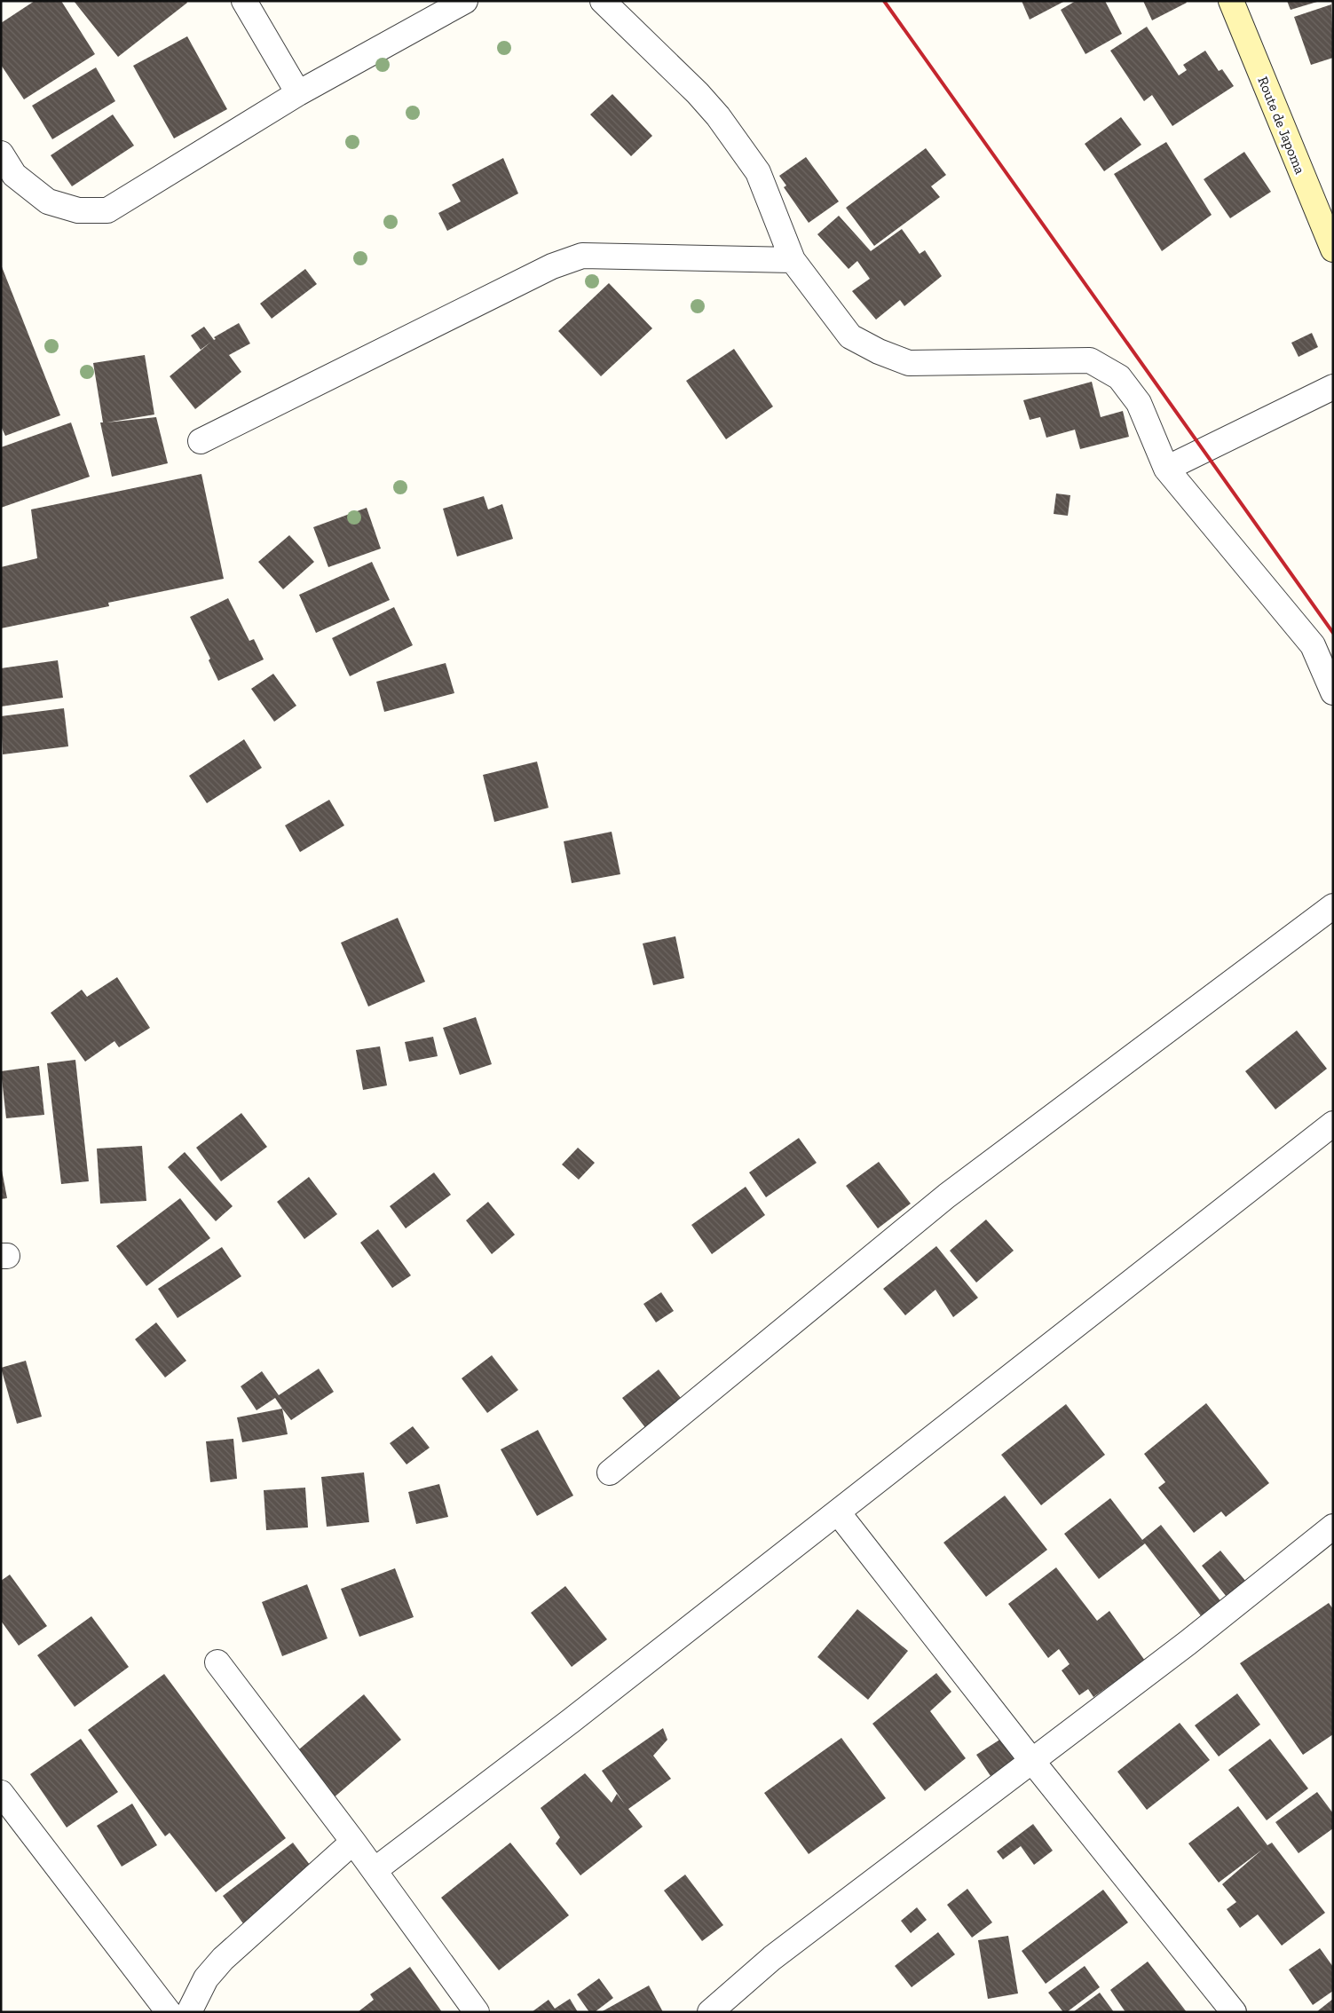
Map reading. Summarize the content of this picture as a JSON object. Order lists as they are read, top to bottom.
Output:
{
  "streets": {
    "street": ["Route de Japoma"]
  }
}
